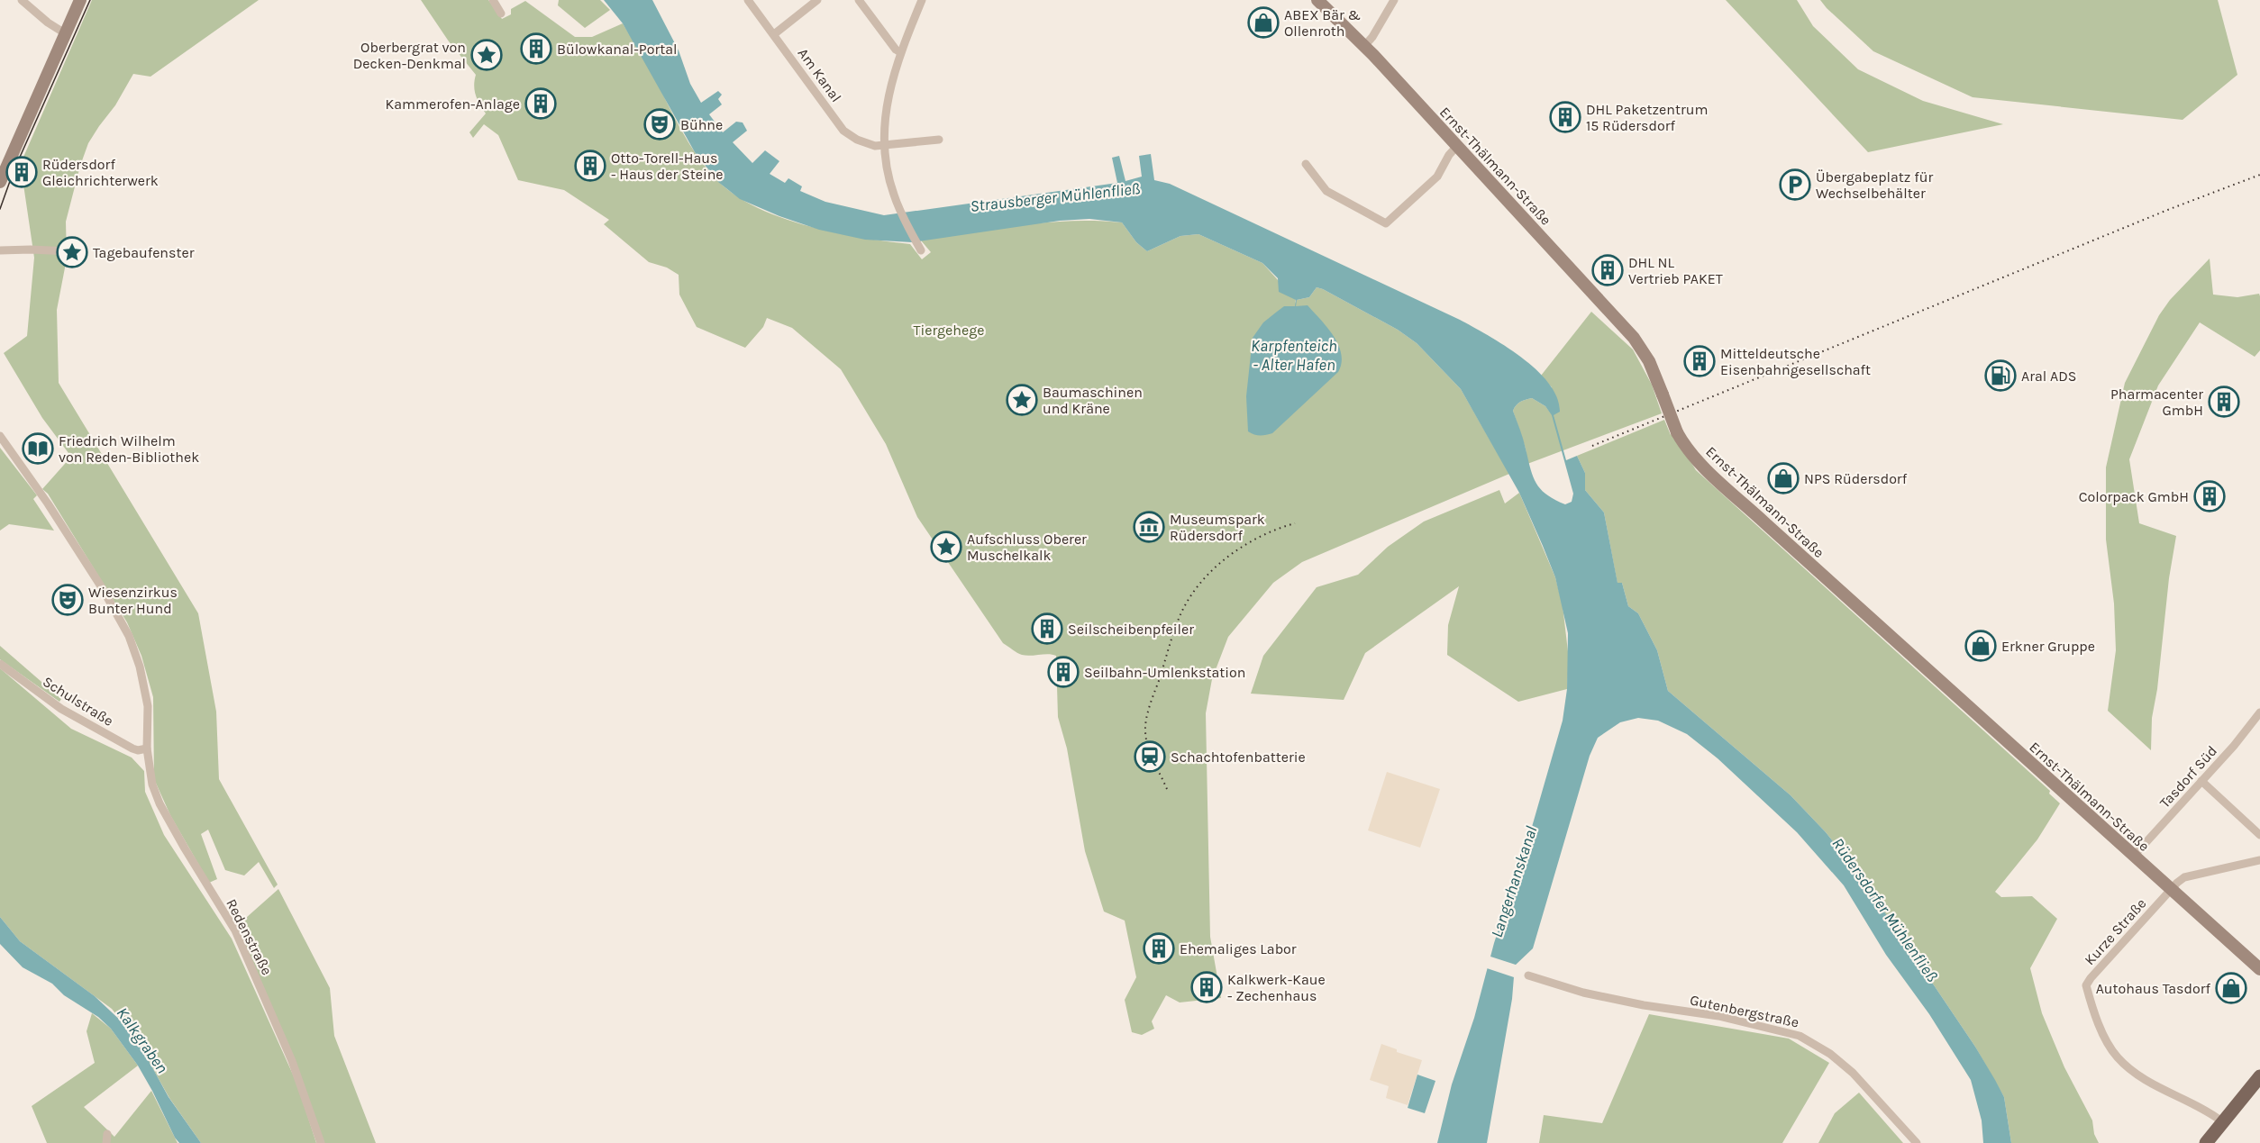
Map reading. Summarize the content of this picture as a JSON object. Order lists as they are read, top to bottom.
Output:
{
  "streets": {
    "main road": ["Ernst-Thälmann-Straße"],
    "street": [
      "Am Kanal",
      "Schulstraße",
      "Tasdorf Süd",
      "Kurze Straße",
      "Redenstraße",
      "Gutenbergstraße"
    ]
  },
  "crossings": [
    ["Ernst-Thälmann-Straße", "Tasdorf Süd"],
    ["Ernst-Thälmann-Straße", "Kurze Straße"],
    ["Schulstraße", "Redenstraße"]
  ],
  "water": [
    "Strausberger Mühlenfließ",
    "Karpfenteich - Alter Hafen",
    "Langerhanskanal",
    "Rüdersdorfer Mühlenfließ",
    "Kalkgraben"
  ],
  "parks": ["Tiergehege"],
  "places": {
    "shop": [
      "ABEX Bär & Ollenroth",
      "NPS Rüdersdorf",
      "Erkner Gruppe",
      "Autohaus Tasdorf"
    ],
    "building": [
      "Bülowkanal-Portal",
      "Kammerofen-Anlage",
      "DHL Paketzentrum 15 Rüdersdorf",
      "Otto-Torell-Haus - Haus der Steine",
      "Rüdersdorf Gleichrichterwerk",
      "DHL NL Vertrieb PAKET",
      "Mitteldeutsche Eisenbahngesellschaft",
      "Pharmacenter GmbH",
      "Colorpack GmbH",
      "Seilscheibenpfeiler",
      "Seilbahn-Umlenkstation",
      "Ehemaliges Labor",
      "Kalkwerk-Kaue - Zechenhaus"
    ],
    "place": [
      "Oberbergrat von Decken-Denkmal",
      "Tagebaufenster",
      "Baumaschinen und Kräne",
      "Aufschluss Oberer Muschelkalk"
    ],
    "theatre": ["Bühne", "Wiesenzirkus Bunter Hund"],
    "parking": ["Übergabeplatz für Wechselbehälter"],
    "fuel station": ["Aral ADS"],
    "library": ["Friedrich Wilhelm von Reden-Bibliothek"],
    "museum": ["Museumspark Rüdersdorf"],
    "station": ["Schachtofenbatterie"]
  }
}
